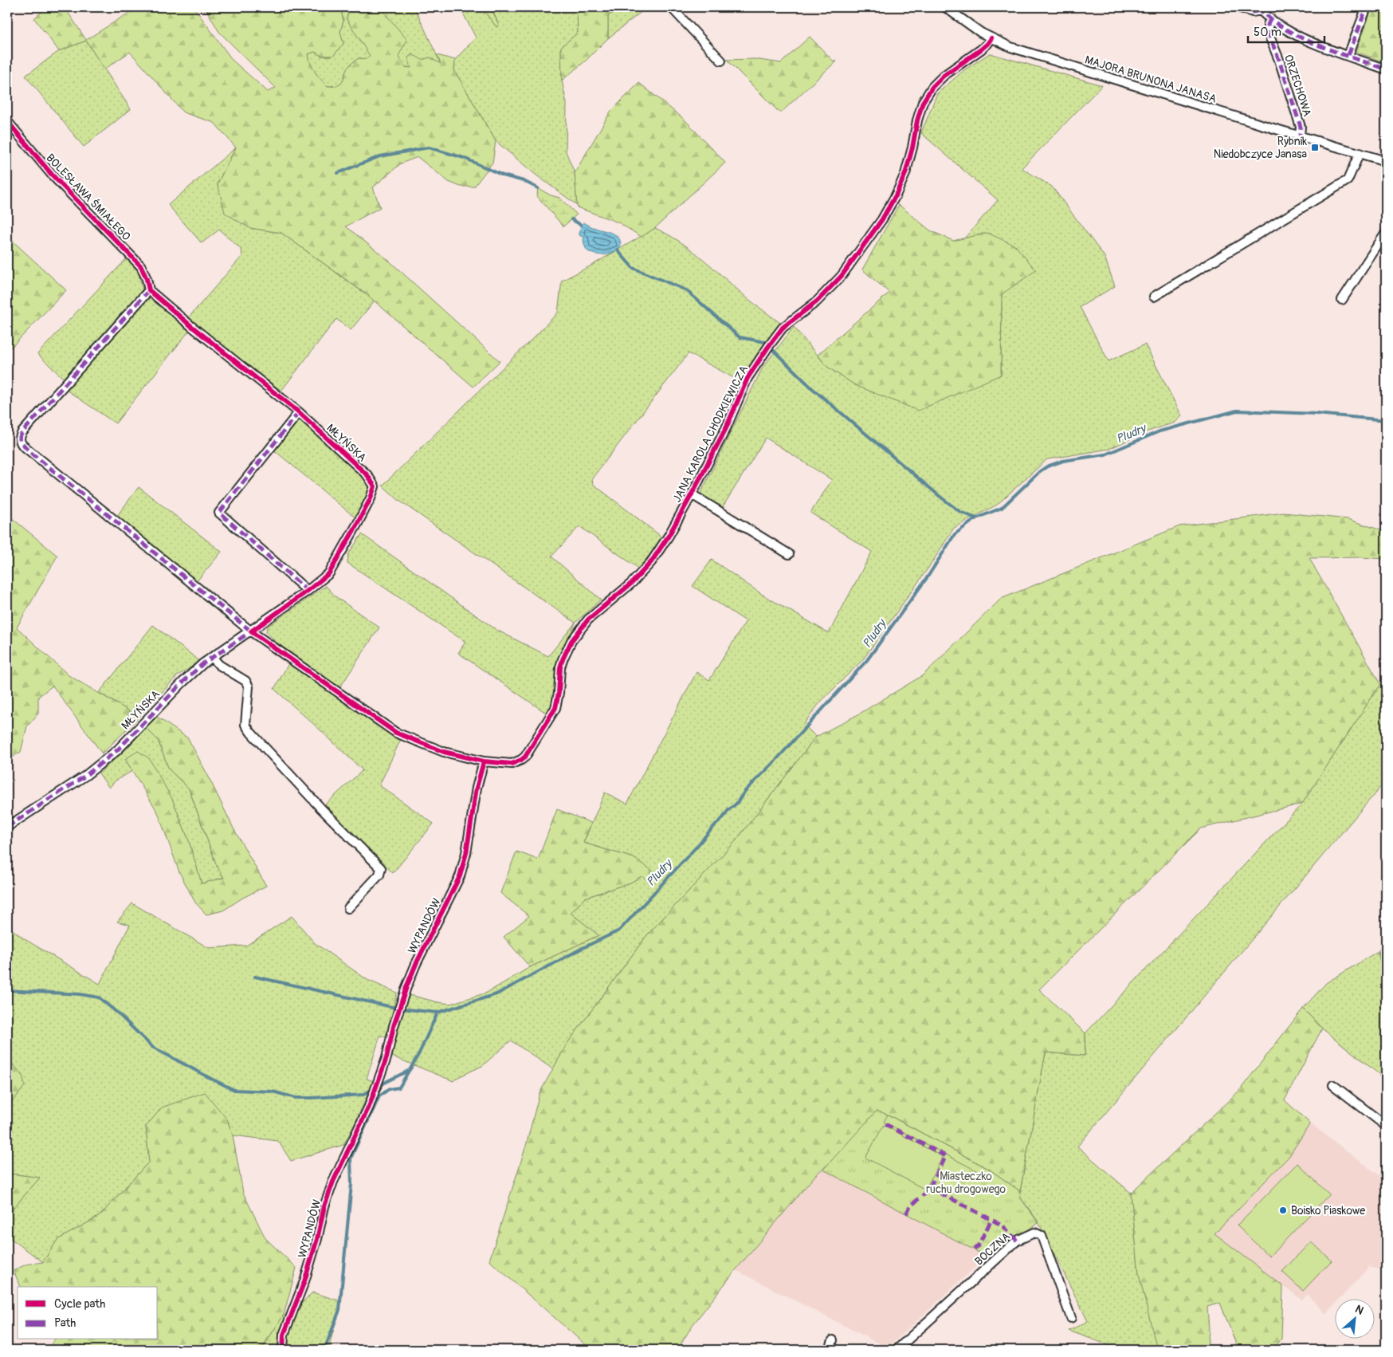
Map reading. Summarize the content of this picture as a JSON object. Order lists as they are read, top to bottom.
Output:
{
  "streets": {
    "street": [
      "MAJORA BRUNONA JANASA",
      "ORZECHOWA",
      "BOLESŁAWA ŚMIAŁEGO",
      "JANA KAROLA CHODKIEWICZA",
      "MŁYŃSKA",
      "WYPANDÓW",
      "BOCZNA"
    ]
  },
  "crossings": [
    ["MAJORA BRUNONA JANASA", "ORZECHOWA"],
    ["MAJORA BRUNONA JANASA", "JANA KAROLA CHODKIEWICZA"],
    ["BOLESŁAWA ŚMIAŁEGO", "MŁYŃSKA"],
    ["JANA KAROLA CHODKIEWICZA", "WYPANDÓW"]
  ],
  "water": ["Pludry"],
  "parks": ["Miasteczko ruchu drogowego"],
  "places": {
    "transit": ["Rybnik Niedobczyce Janasa"],
    "other": ["Boisko Piaskowe"]
  },
  "legend": ["Cycle path", "Path"],
  "scale_bar": "50 m",
  "north": "top right"
}
